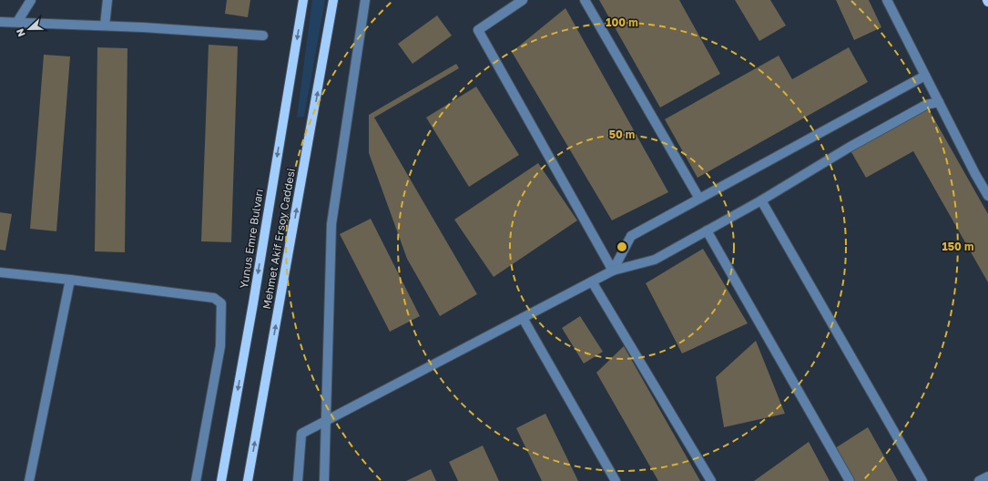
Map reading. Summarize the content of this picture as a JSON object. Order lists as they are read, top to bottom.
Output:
{
  "streets": {
    "main road": ["Yunus Emre Bulvarı", "Mehmet Akif Ersoy Caddesi"]
  },
  "one_way": ["Yunus Emre Bulvarı", "Mehmet Akif Ersoy Caddesi"],
  "north": "left",
  "rings": ["100 m", "50 m", "150 m"]
}
